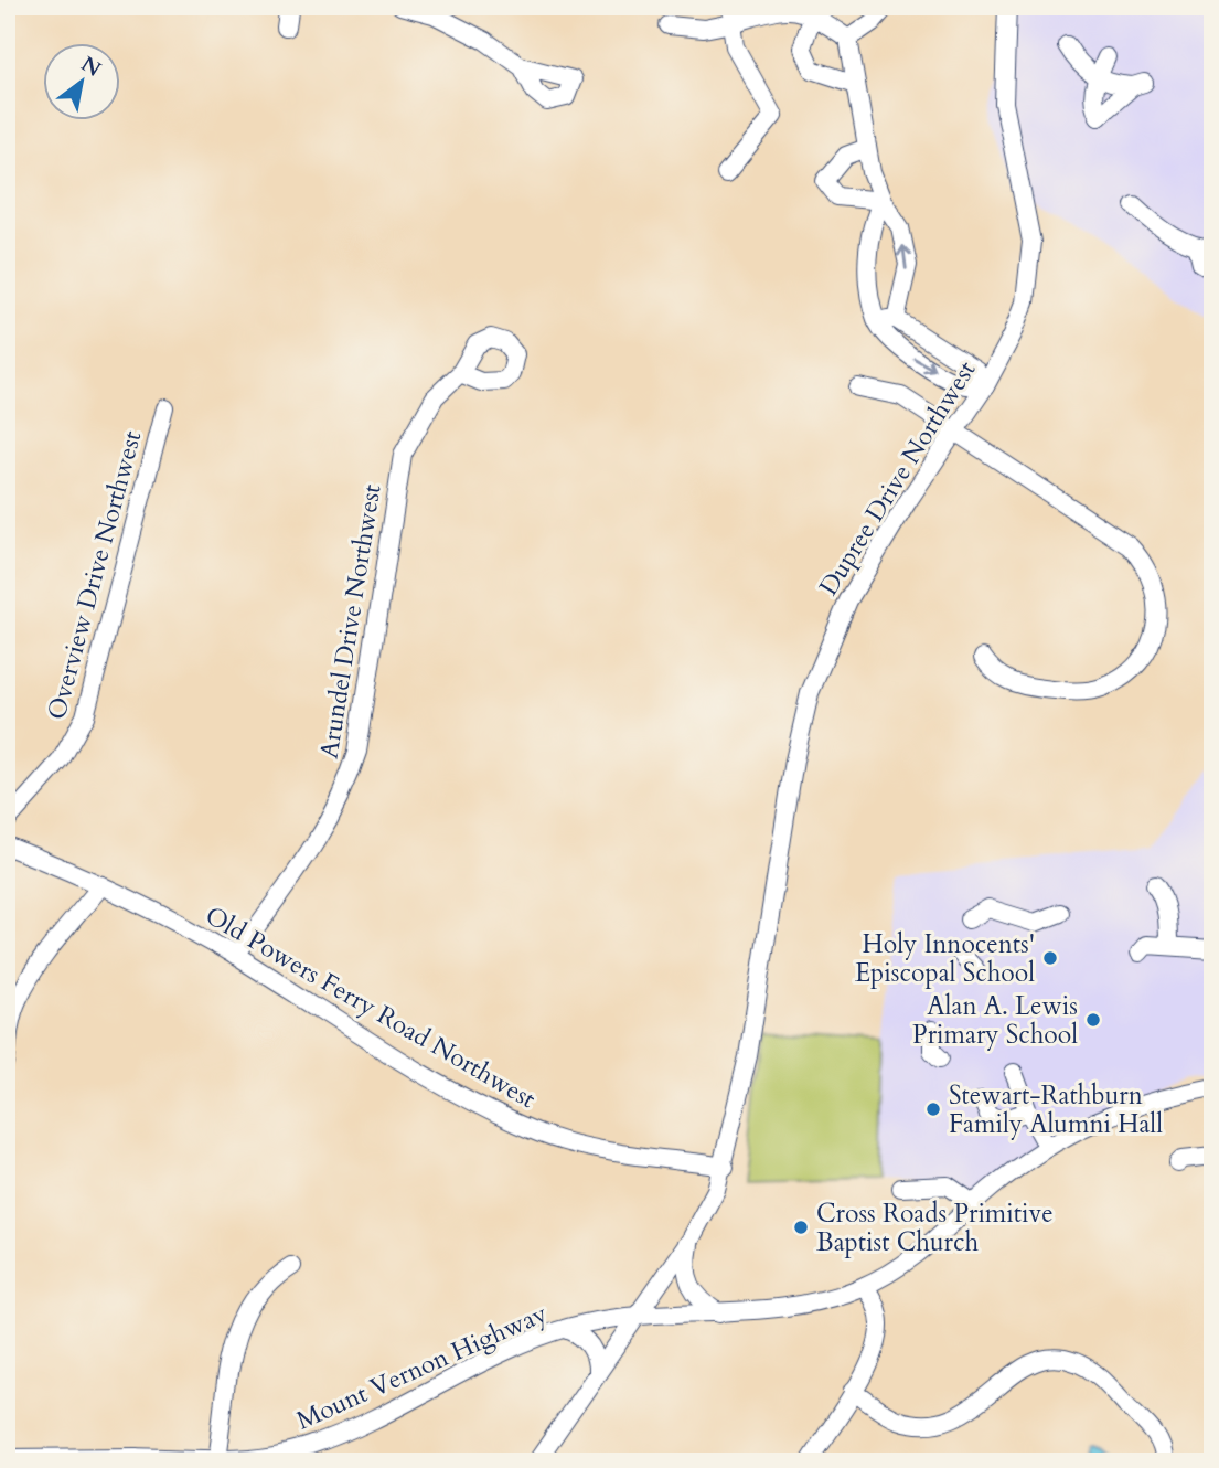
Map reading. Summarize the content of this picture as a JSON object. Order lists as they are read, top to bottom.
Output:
{
  "streets": {
    "street": [
      "Dupree Drive Northwest",
      "Overview Drive Northwest",
      "Arundel Drive Northwest",
      "Old Powers Ferry Road Northwest",
      "Mount Vernon Highway"
    ]
  },
  "crossings": [
    ["Dupree Drive Northwest", "Old Powers Ferry Road Northwest"],
    ["Dupree Drive Northwest", "Mount Vernon Highway"],
    ["Arundel Drive Northwest", "Old Powers Ferry Road Northwest"]
  ],
  "places": [
    "Holy Innocents' Episcopal School",
    "Alan A. Lewis Primary School",
    "Stewart-Rathburn Family Alumni Hall",
    "Cross Roads Primitive Baptist Church"
  ],
  "north": "top right"
}
